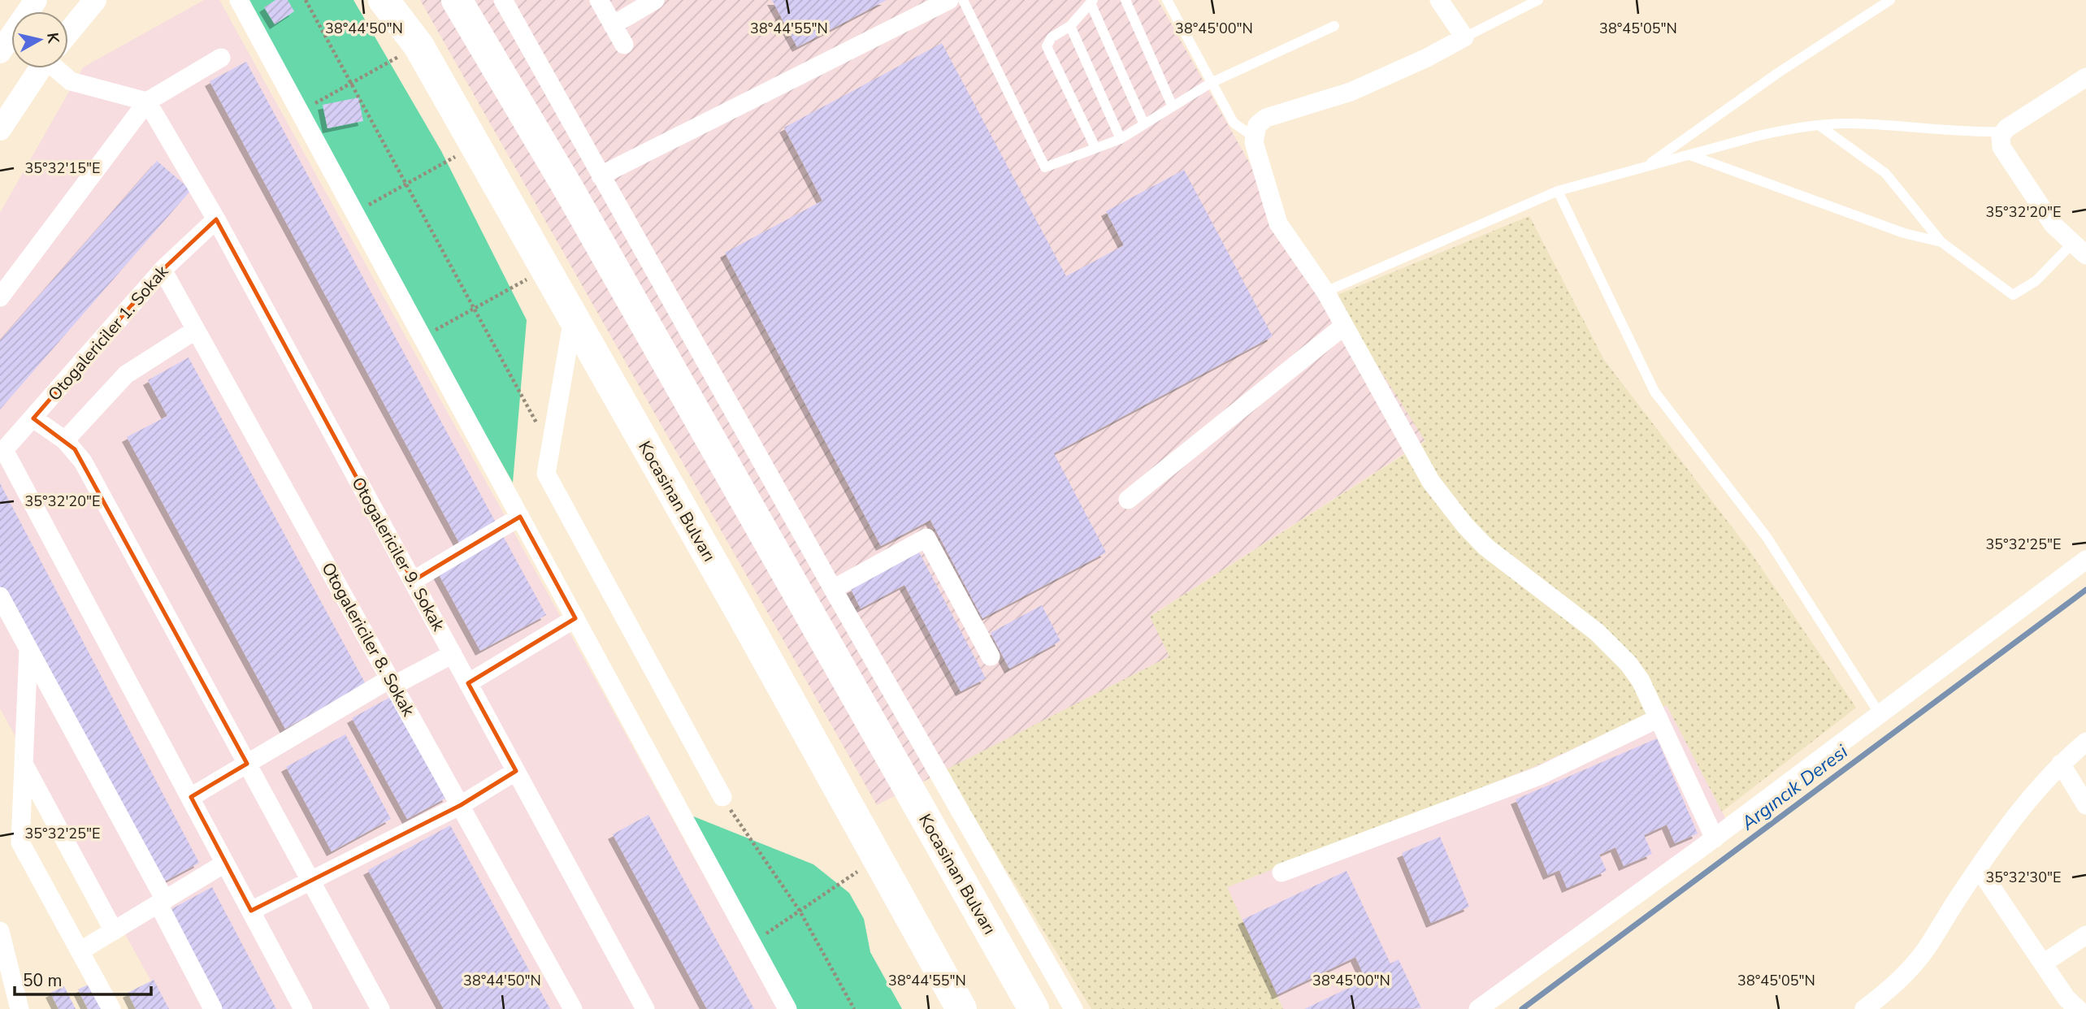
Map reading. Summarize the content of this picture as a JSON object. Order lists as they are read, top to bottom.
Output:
{
  "streets": {
    "highway": ["Kocasinan Bulvarı"],
    "street": ["Otogalericiler 1. Sokak", "Otogalericiler 9. Sokak", "Otogalericiler 8. Sokak"]
  },
  "crossings": [
    ["Otogalericiler 1. Sokak", "Otogalericiler 9. Sokak"],
    ["Otogalericiler 1. Sokak", "Otogalericiler 8. Sokak"]
  ],
  "water": ["Argıncık Deresi"],
  "scale_bar": "50 m",
  "north": "right",
  "coordinates": [
    "38°44'50\"N",
    "38°44'55\"N",
    "38°45'00\"N",
    "38°45'05\"N",
    "35°32'15\"E",
    "35°32'20\"E",
    "35°32'25\"E",
    "35°32'30\"E"
  ]
}
